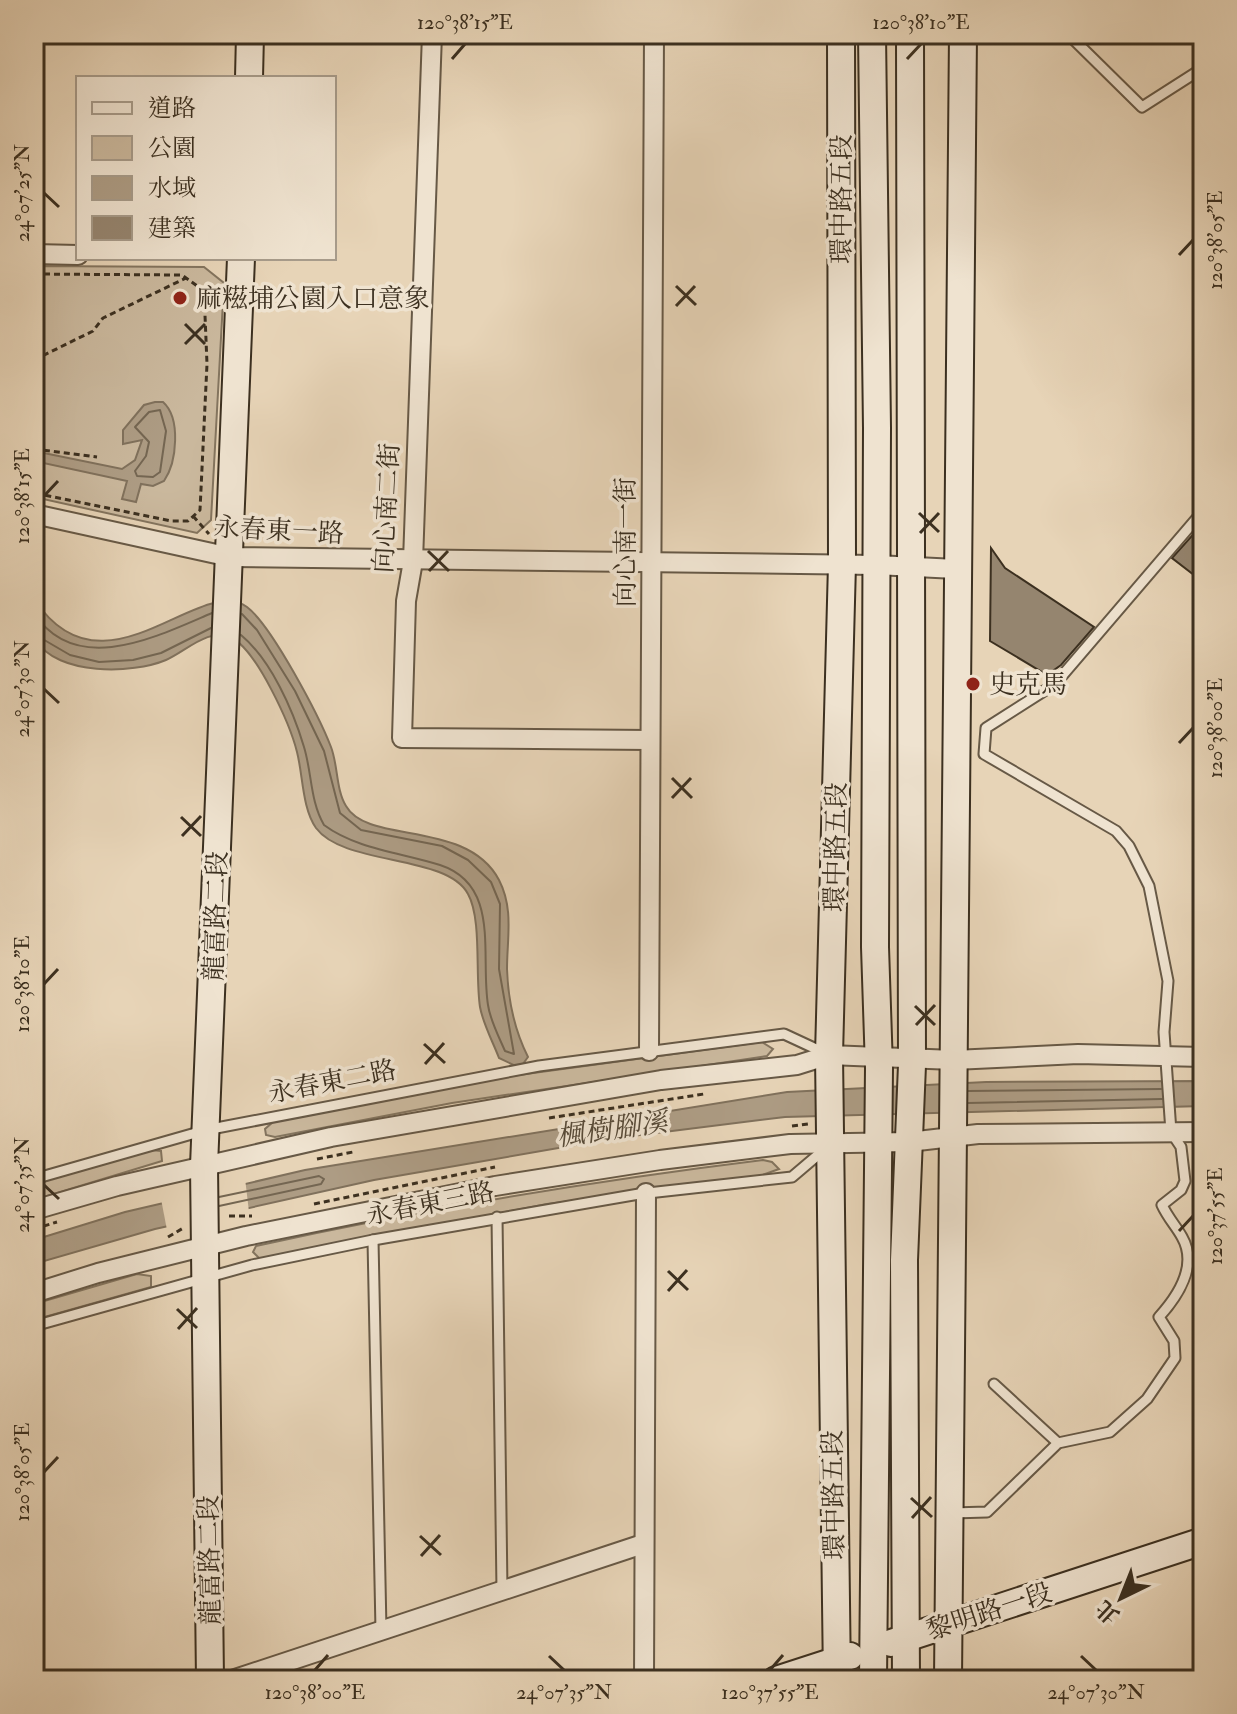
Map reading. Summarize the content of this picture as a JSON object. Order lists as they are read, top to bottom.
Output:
{
  "streets": {
    "street": [
      "環中路五段",
      "向心南二街",
      "永春東一路",
      "向心南一街",
      "龍富路二段",
      "永春東二路",
      "永春東三路",
      "黎明路一段"
    ]
  },
  "crossings": [
    ["環中路五段", "永春東一路"],
    ["環中路五段", "永春東二路"],
    ["環中路五段", "永春東三路"],
    ["環中路五段", "黎明路一段"],
    ["向心南二街", "永春東一路"],
    ["向心南二街", "向心南一街"],
    ["永春東一路", "向心南一街"],
    ["永春東一路", "龍富路二段"],
    ["向心南一街", "永春東二路"],
    ["龍富路二段", "永春東二路"],
    ["龍富路二段", "永春東三路"]
  ],
  "water": ["楓樹腳溪"],
  "places": ["麻糍埔公園入口意象", "史克馬"],
  "legend": [
    "道路",
    "公園",
    "水域",
    "建築"
  ],
  "north": "bottom left",
  "coordinates": [
    "120°38'15\"E",
    "120°38'10\"E",
    "24°07'25\"N",
    "120°38'05\"E",
    "24°07'30\"N",
    "120°38'00\"E",
    "24°07'35\"N",
    "120°37'55\"E"
  ]
}
